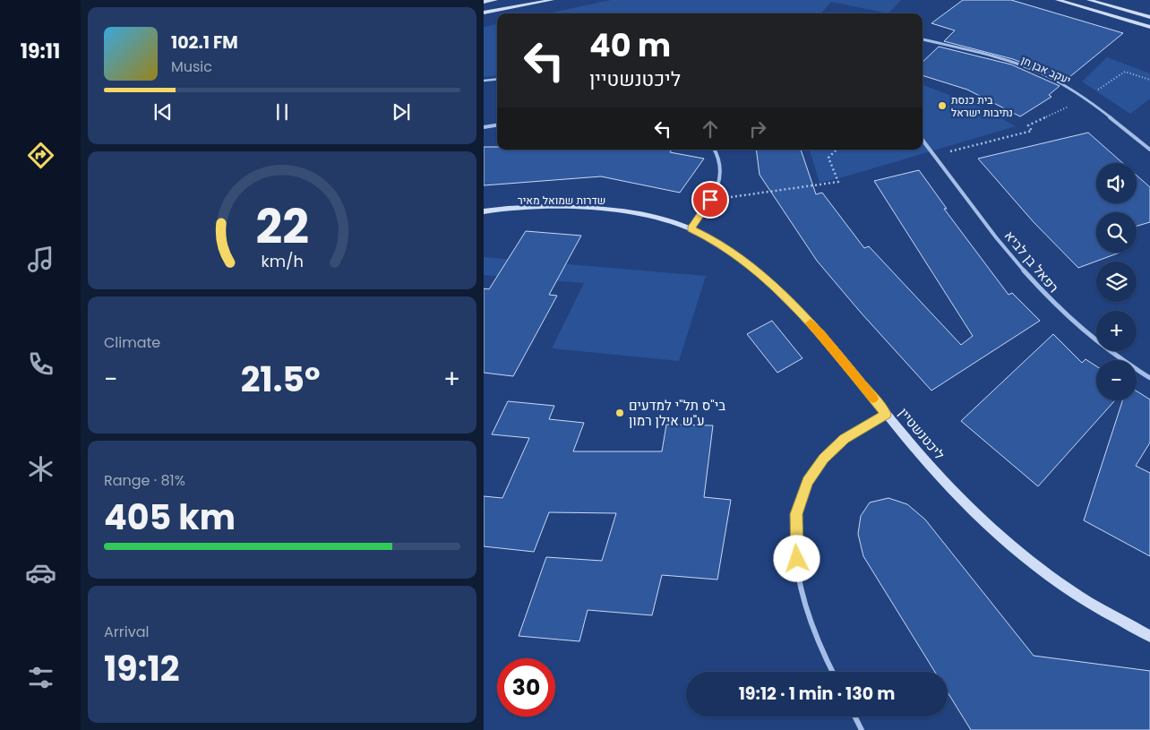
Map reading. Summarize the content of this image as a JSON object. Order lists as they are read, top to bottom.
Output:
{
  "streets": {
    "street": [
      "יעקב אבן חן",
      "שדרות שמואל מאיר",
      "רפאל בן לביא",
      "ליכטנשטיין"
    ]
  },
  "crossings": [
    ["שדרות שמואל מאיר", "ליכטנשטיין"]
  ],
  "places": ["בית כנסת נתיבות ישראל", "בי\"ס תל\"י למדעים ע\"ש אילן רמון"],
  "page": {
    "tabs": "19:11",
    "turn": ["40 m", "ליכטנשטיין"],
    "song": ["102.1 FM", "Music"],
    "map_buttons": ["+", "−"],
    "tile": [
      "Climate",
      ["Range · 81%", "405 km"],
      ["Arrival", "19:12"]
    ],
    "heat": ["−", "21.5°", "+"],
    "limit": "30",
    "trip": "19:12 · 1 min · 130 m",
    "gauge": ["22", "km/h"]
  }
}
